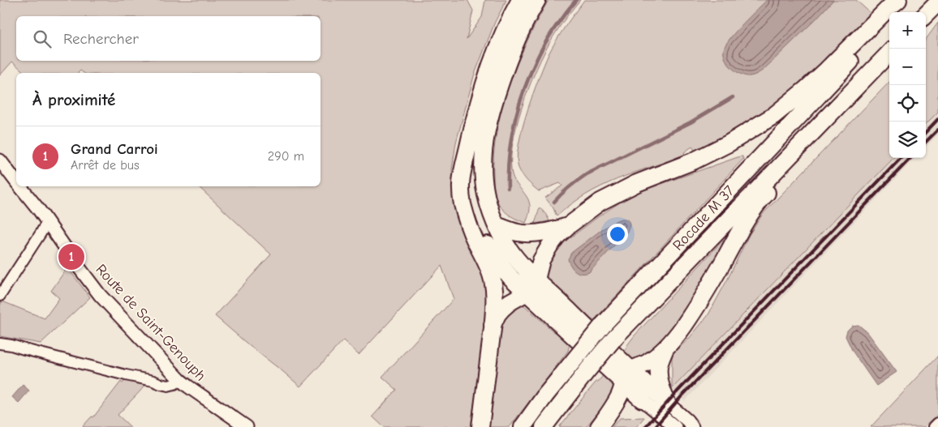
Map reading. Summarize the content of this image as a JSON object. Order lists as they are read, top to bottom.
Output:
{
  "streets": {
    "highway": ["Rocade M 37"],
    "street": ["Route de Saint-Genouph"]
  },
  "page": {
    "map_buttons": ["+", "−"],
    "search": "Rechercher",
    "heading": "À proximité",
    "list": [
      {
        "mark": "1",
        "name": "Grand Carroi",
        "note": "Arrêt de bus",
        "value": "290 m"
      }
    ],
    "pins": "1"
  }
}
